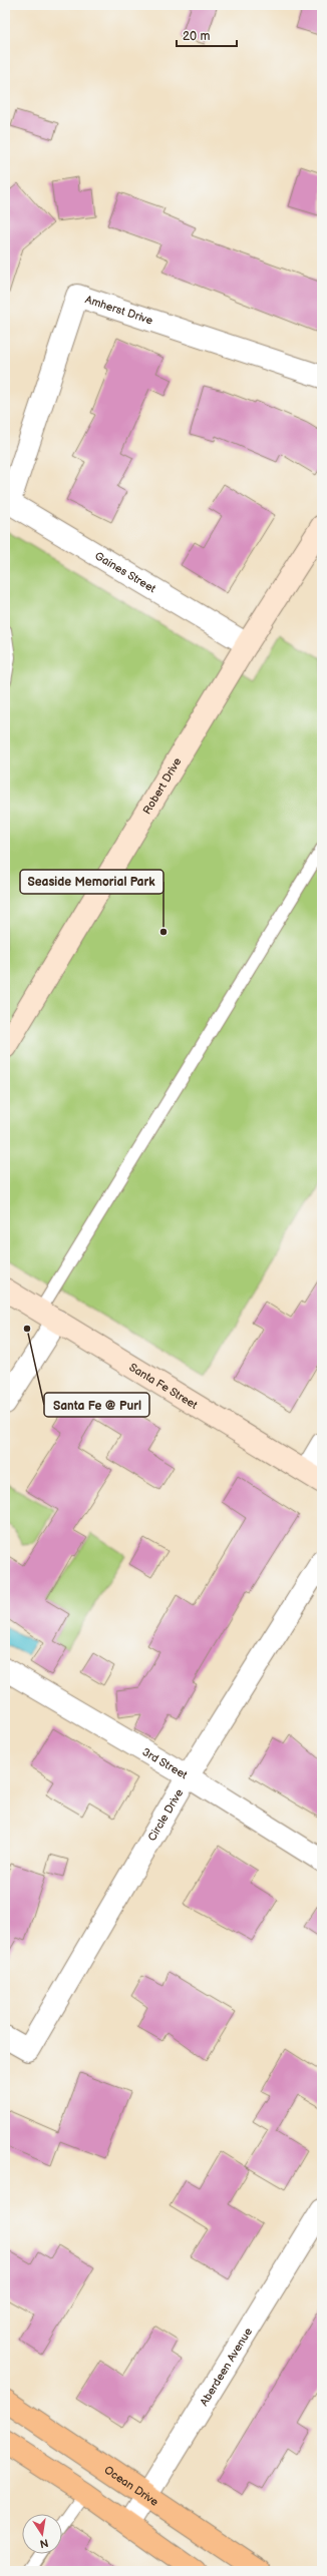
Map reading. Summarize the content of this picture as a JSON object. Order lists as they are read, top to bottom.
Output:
{
  "streets": {
    "main road": ["Ocean Drive"],
    "street": [
      "Amherst Drive",
      "Gaines Street",
      "Robert Drive",
      "Santa Fe Street",
      "3rd Street",
      "Circle Drive",
      "Aberdeen Avenue"
    ]
  },
  "crossings": [
    ["Amherst Drive", "Gaines Street"],
    ["Gaines Street", "Robert Drive"],
    ["3rd Street", "Circle Drive"],
    ["Aberdeen Avenue", "Ocean Drive"]
  ],
  "places": ["Seaside Memorial Park", "Santa Fe @ Purl"],
  "scale_bar": "20 m",
  "north": "bottom"
}
